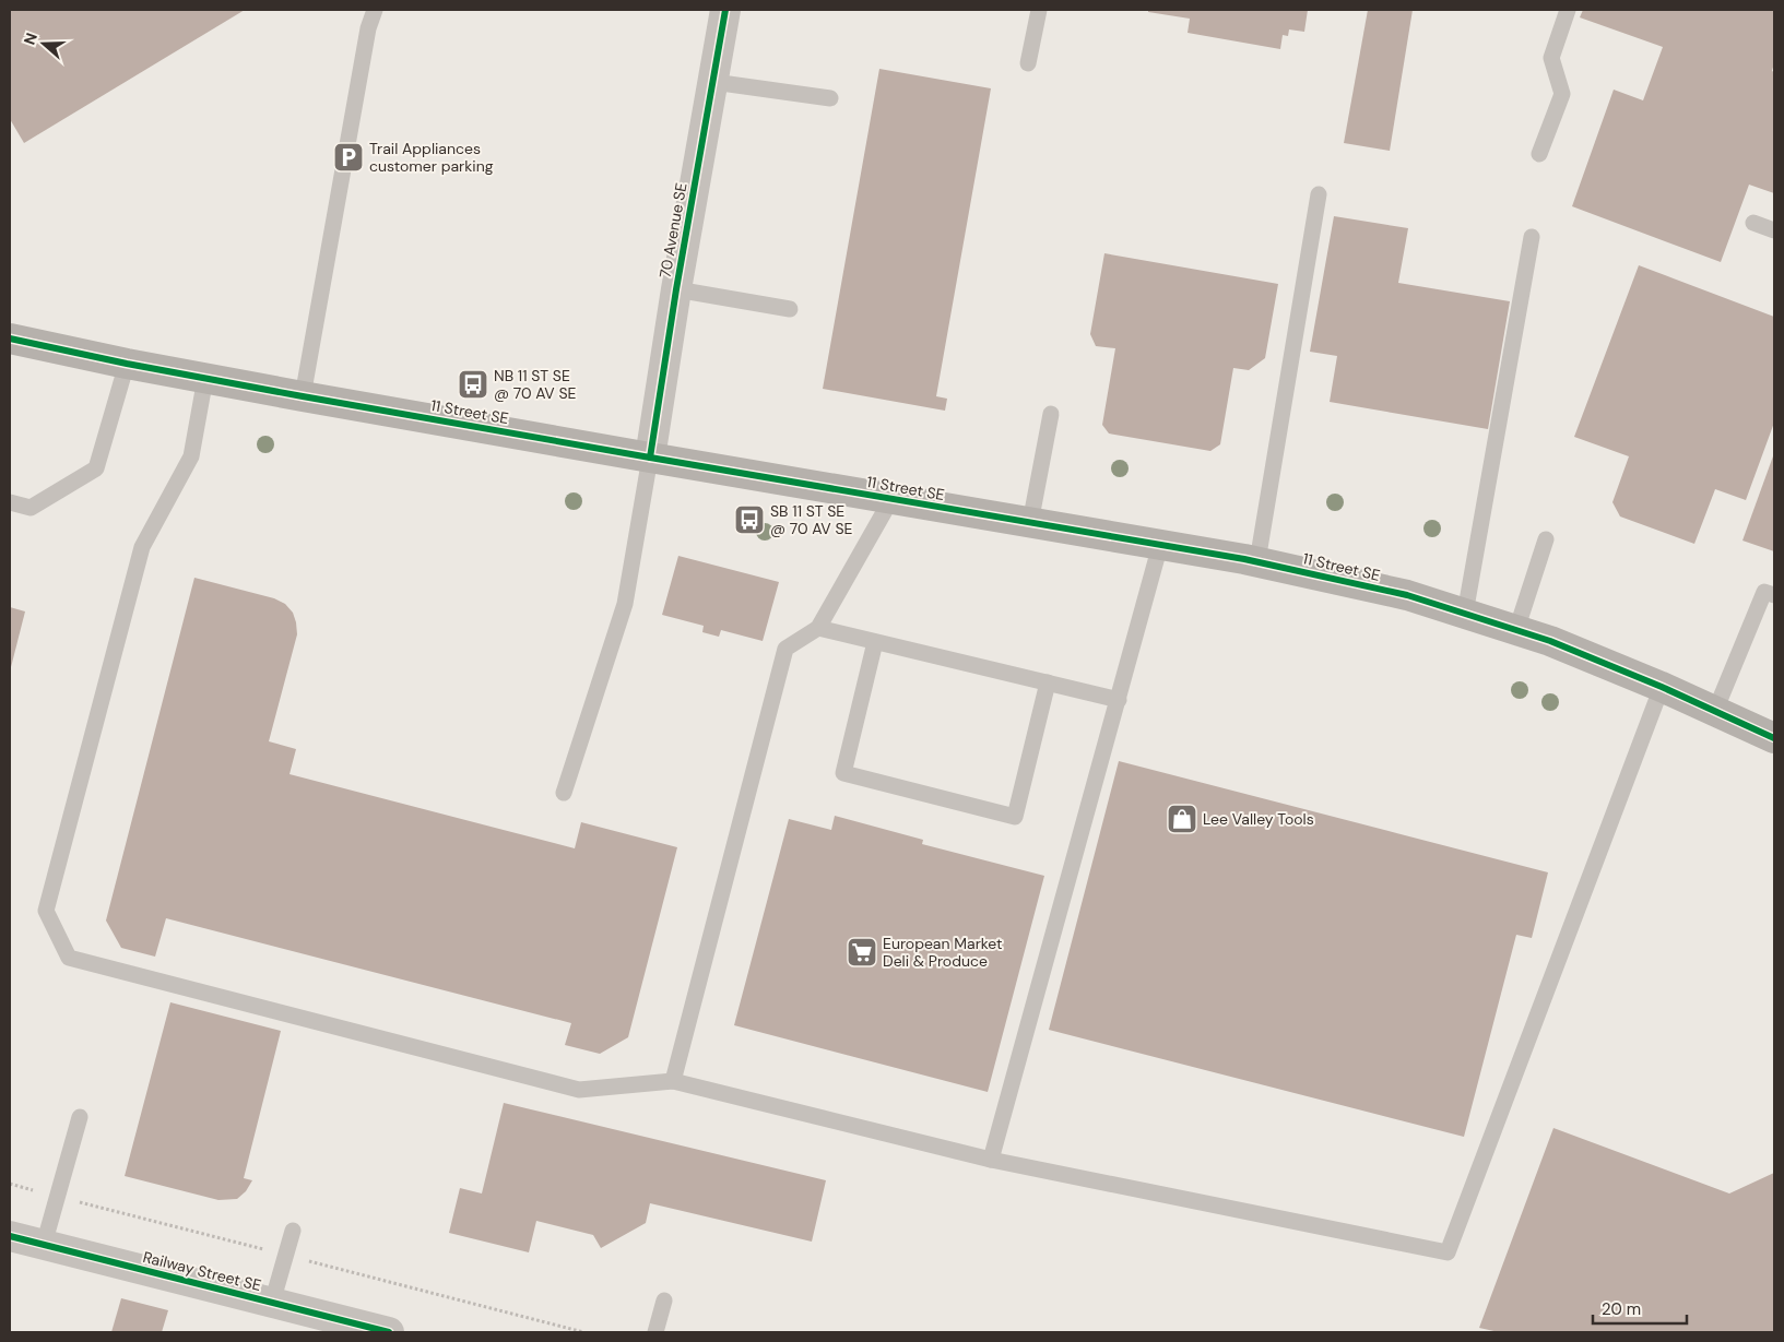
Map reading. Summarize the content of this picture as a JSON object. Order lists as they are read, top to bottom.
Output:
{
  "streets": {
    "street": ["70 Avenue SE", "11 Street SE", "Railway Street SE"]
  },
  "crossings": [
    ["70 Avenue SE", "11 Street SE"]
  ],
  "places": {
    "parking": ["Trail Appliances customer parking"],
    "bus stop": ["NB 11 ST SE @ 70 AV SE", "SB 11 ST SE @ 70 AV SE"],
    "shop": ["Lee Valley Tools"],
    "supermarket": ["European Market Deli & Produce"]
  },
  "scale_bar": "20 m",
  "north": "left"
}
